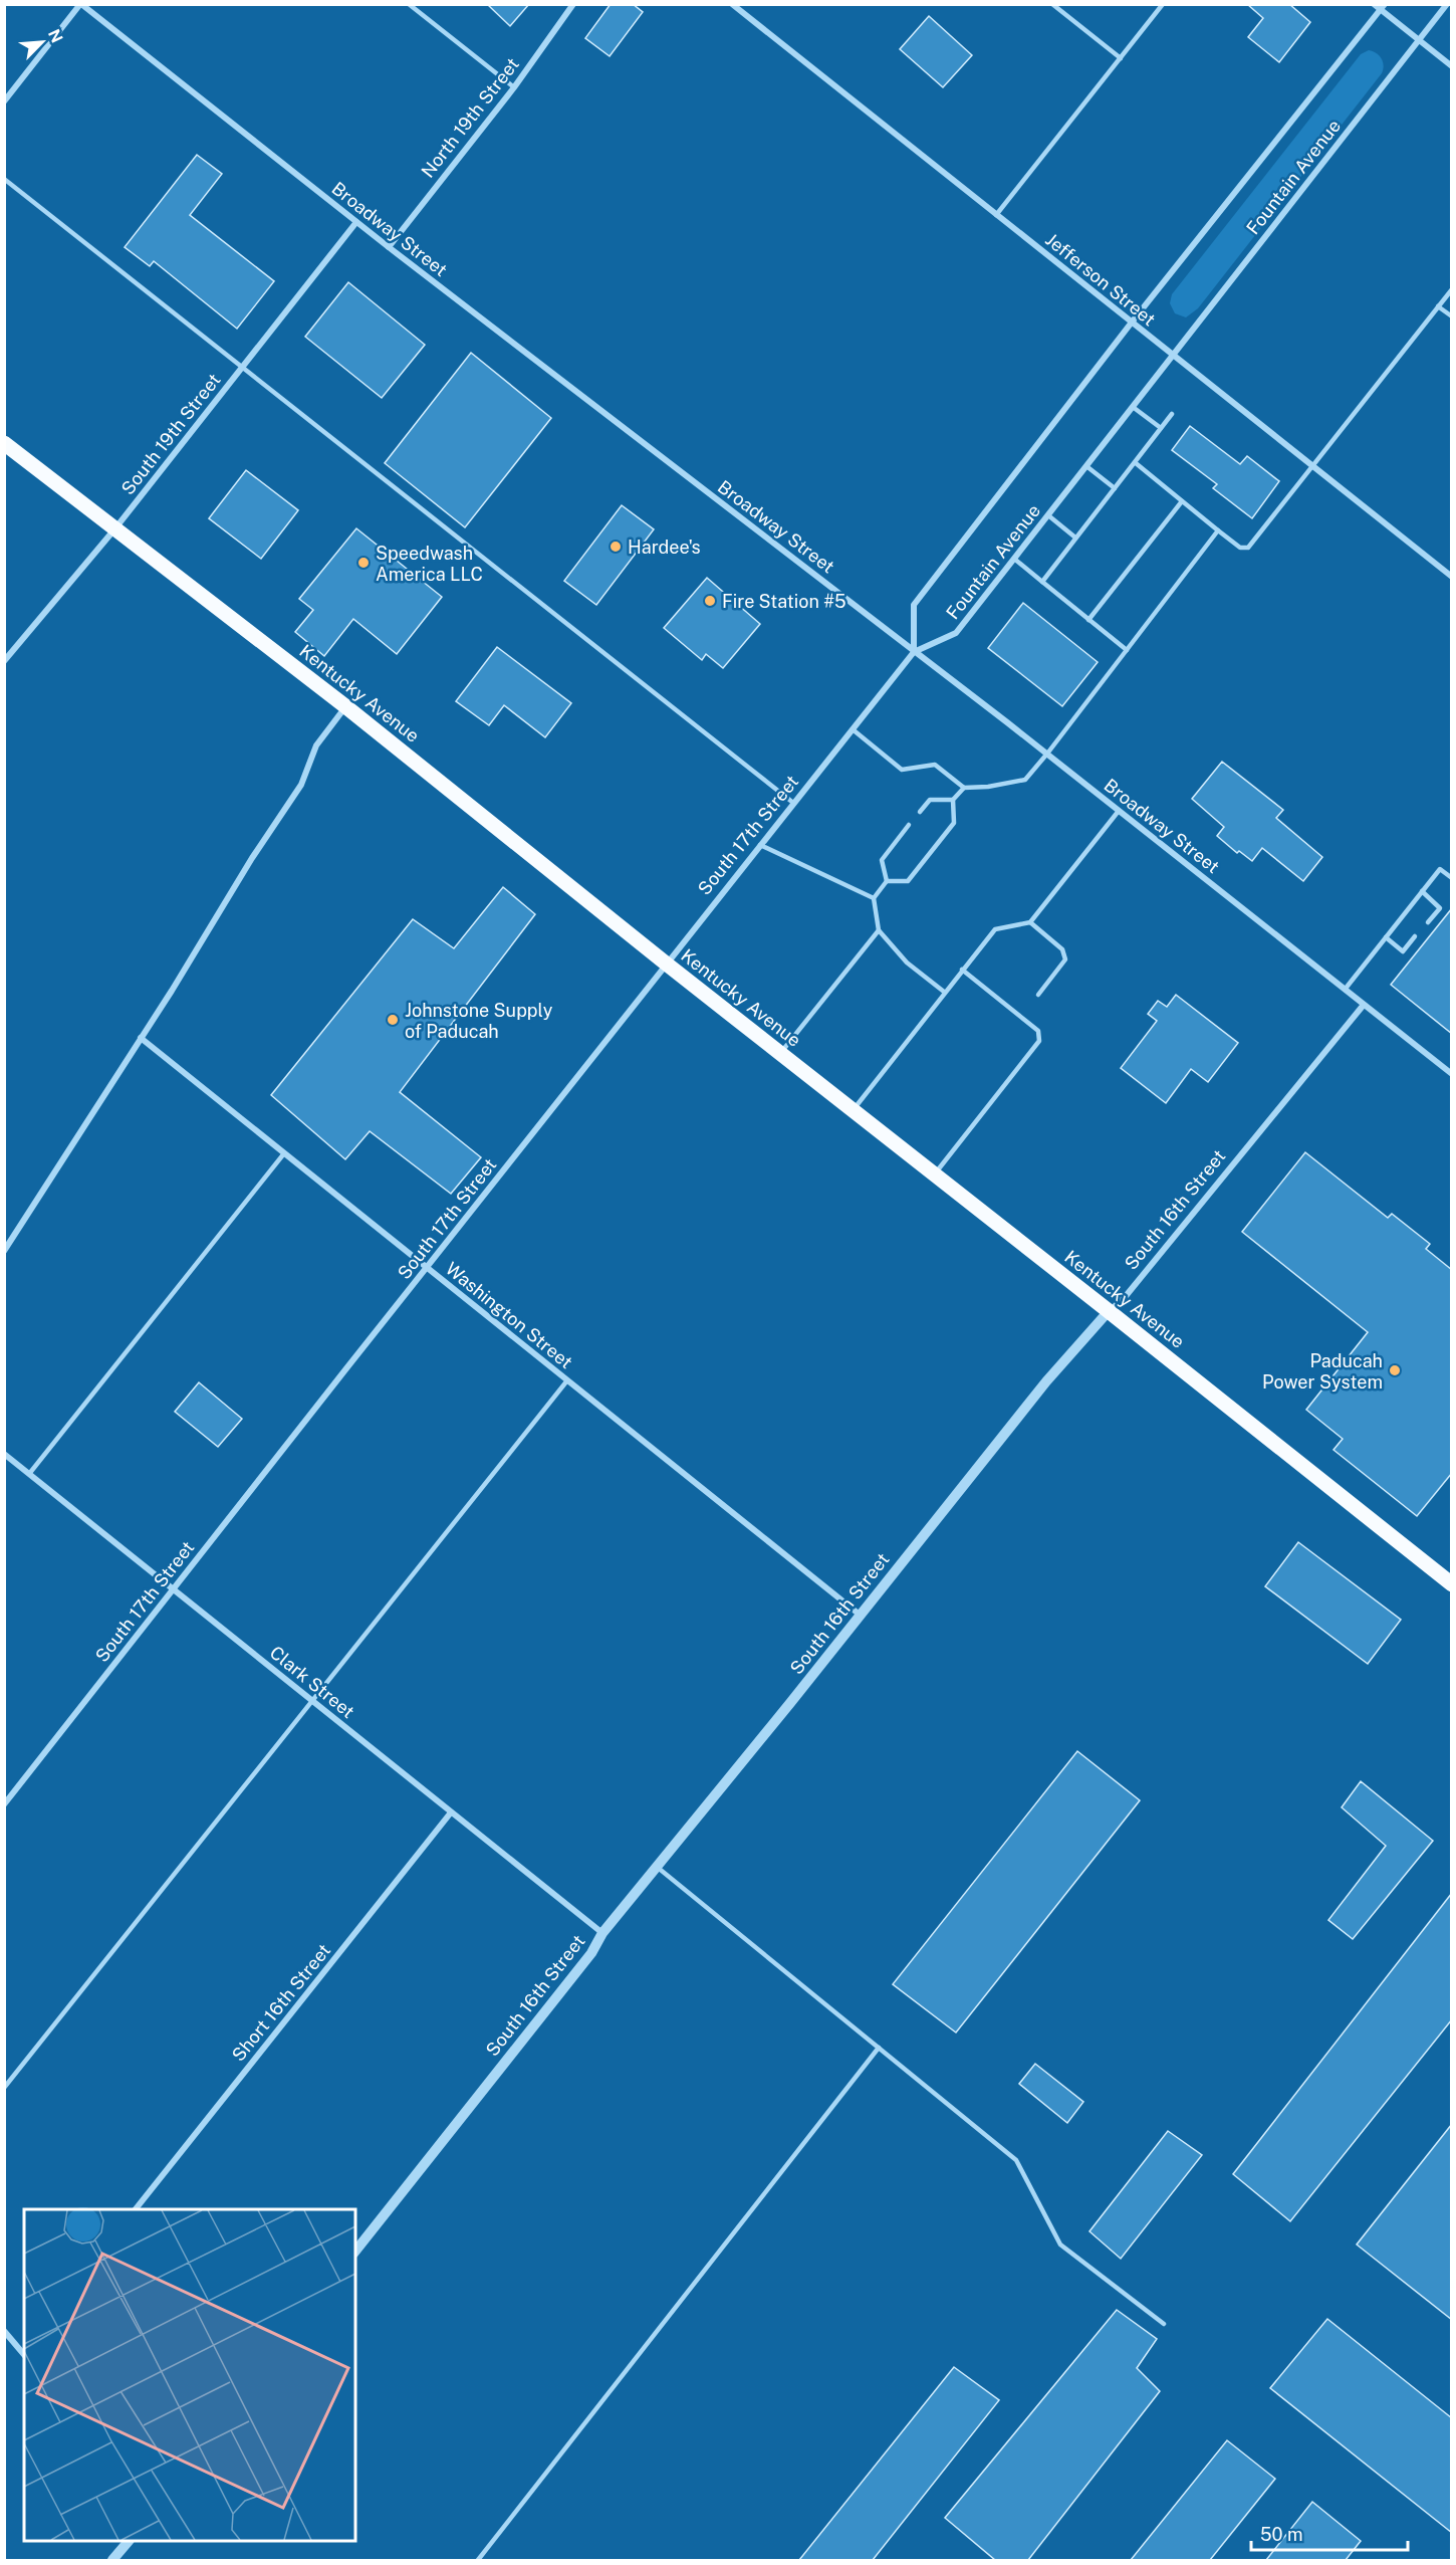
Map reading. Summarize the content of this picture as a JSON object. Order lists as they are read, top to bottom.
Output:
{
  "streets": {
    "main road": ["Kentucky Avenue"],
    "street": [
      "North 19th Street",
      "Fountain Avenue",
      "Broadway Street",
      "Jefferson Street",
      "South 19th Street",
      "South 17th Street",
      "South 16th Street",
      "Washington Street",
      "Clark Street",
      "Short 16th Street"
    ]
  },
  "crossings": [
    ["North 19th Street", "Broadway Street"],
    ["Fountain Avenue", "Broadway Street"],
    ["Fountain Avenue", "Jefferson Street"],
    ["Fountain Avenue", "South 17th Street"],
    ["Broadway Street", "South 19th Street"],
    ["Broadway Street", "South 17th Street"],
    ["Broadway Street", "South 16th Street"],
    ["South 19th Street", "Kentucky Avenue"],
    ["Kentucky Avenue", "South 17th Street"],
    ["Kentucky Avenue", "South 16th Street"],
    ["South 17th Street", "Washington Street"],
    ["South 17th Street", "Clark Street"],
    ["South 16th Street", "Washington Street"],
    ["South 16th Street", "Clark Street"],
    ["Clark Street", "Short 16th Street"]
  ],
  "places": [
    "Hardee's",
    "Speedwash America LLC",
    "Fire Station #5",
    "Johnstone Supply of Paducah",
    "Paducah Power System"
  ],
  "scale_bar": "50 m",
  "north": "top right"
}
